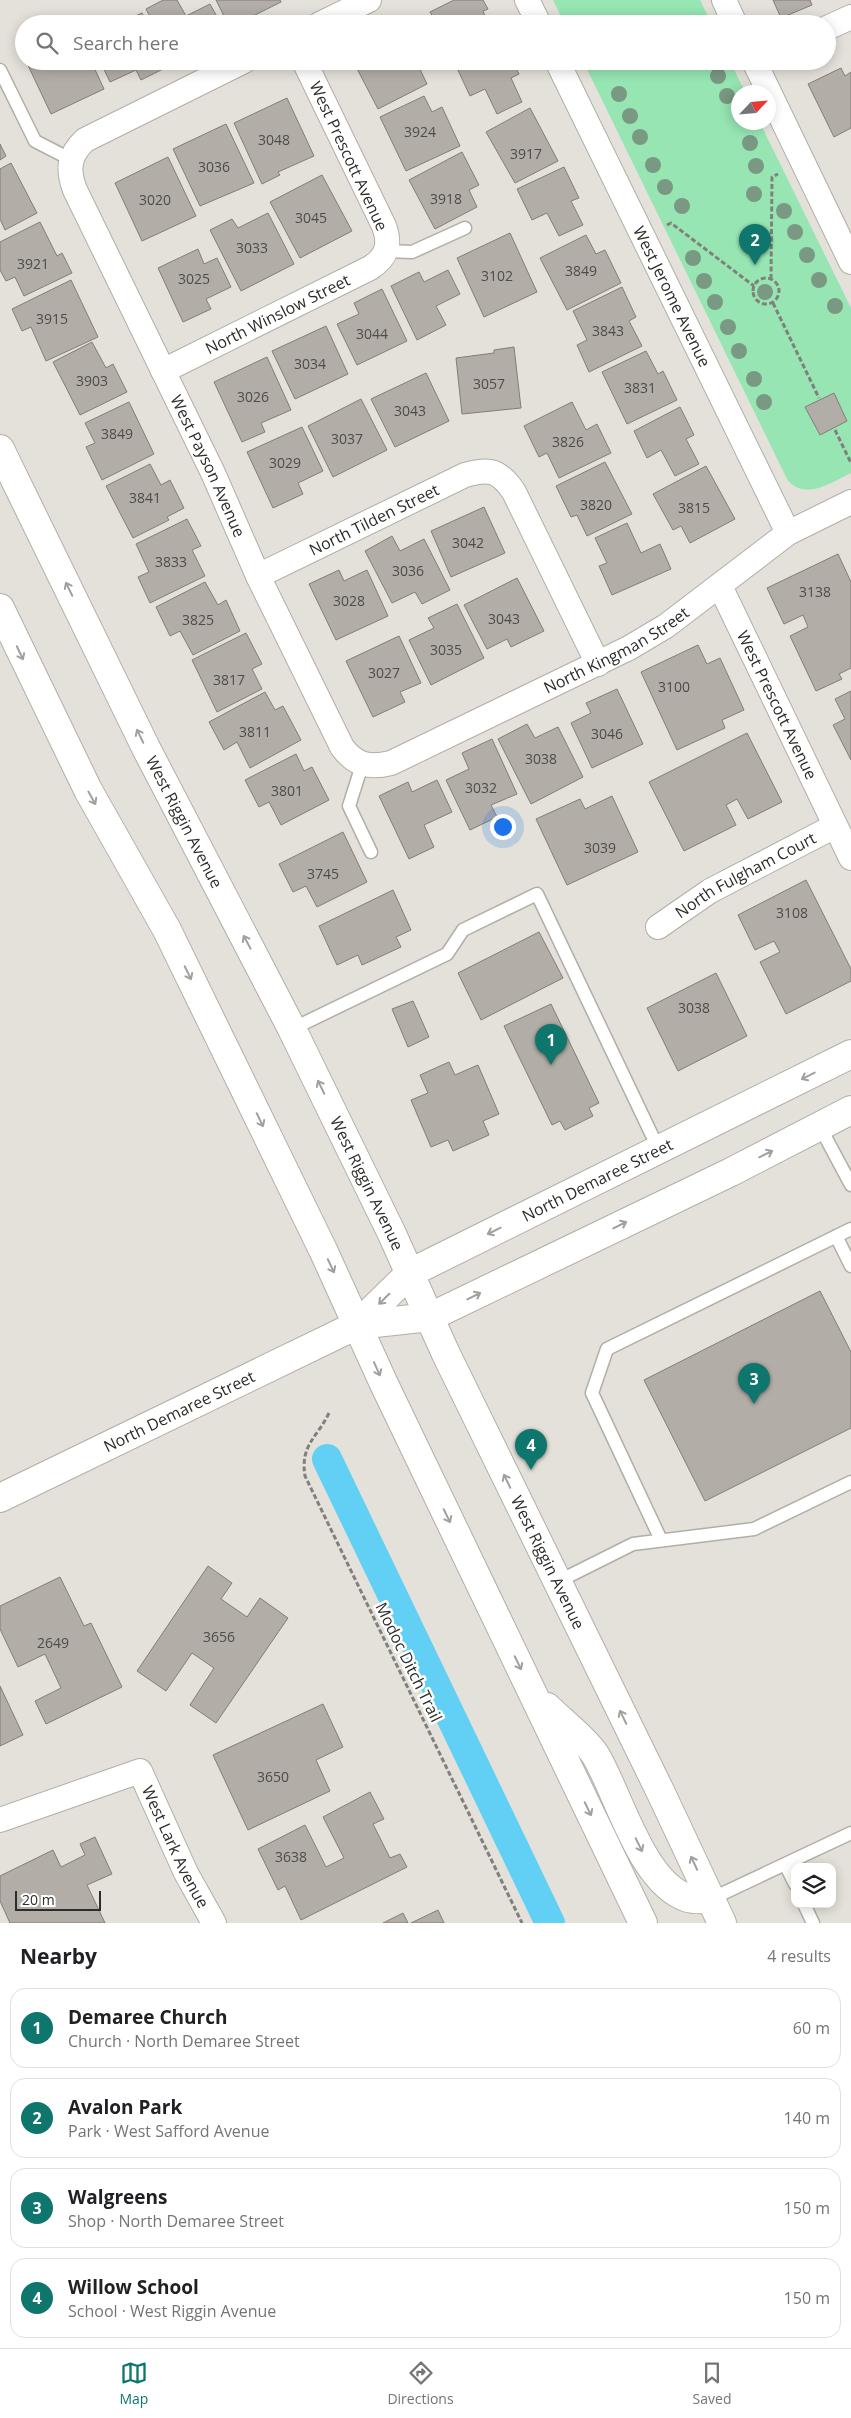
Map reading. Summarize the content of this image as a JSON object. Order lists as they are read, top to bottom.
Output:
{
  "streets": {
    "main road": ["West Riggin Avenue", "North Demaree Street"],
    "street": [
      "West Prescott Avenue",
      "West Jerome Avenue",
      "North Winslow Street",
      "West Payson Avenue",
      "North Tilden Street",
      "North Kingman Street",
      "North Fulgham Court",
      "West Lark Avenue"
    ],
    "path": ["Modoc Ditch Trail"]
  },
  "crossings": [
    ["West Prescott Avenue", "North Winslow Street"],
    ["West Prescott Avenue", "North Kingman Street"],
    ["West Prescott Avenue", "North Fulgham Court"],
    ["West Jerome Avenue", "North Kingman Street"],
    ["North Winslow Street", "West Payson Avenue"],
    ["West Payson Avenue", "North Tilden Street"],
    ["West Payson Avenue", "North Kingman Street"],
    ["North Tilden Street", "North Kingman Street"],
    ["West Riggin Avenue", "North Demaree Street"]
  ],
  "house_numbers": [
    "3924",
    "3048",
    "3917",
    "3036",
    "3918",
    "3020",
    "3045",
    "3033",
    "3921",
    "3849",
    "3102",
    "3025",
    "3915",
    "3843",
    "3044",
    "3034",
    "3903",
    "3057",
    "3831",
    "3026",
    "3043",
    "3849",
    "3037",
    "3826",
    "3029",
    "3841",
    "3820",
    "3815",
    "3042",
    "3833",
    "3036",
    "3138",
    "3028",
    "3043",
    "3825",
    "3035",
    "3027",
    "3817",
    "3100",
    "3811",
    "3046",
    "3038",
    "3032",
    "3801",
    "3039",
    "3745",
    "3108",
    "3038",
    "3656",
    "2649",
    "3650",
    "3638"
  ],
  "scale_bar": "20 m",
  "north": "top right",
  "page": {
    "search": "Search here",
    "pins": [
      "2",
      "1",
      "3",
      "4"
    ],
    "scale": "20 m",
    "heading": ["Nearby", "4 results"],
    "list": [
      {
        "mark": "1",
        "name": "Demaree Church",
        "note": "Church · North Demaree Street",
        "value": "60 m"
      },
      {
        "mark": "2",
        "name": "Avalon Park",
        "note": "Park · West Safford Avenue",
        "value": "140 m"
      },
      {
        "mark": "3",
        "name": "Walgreens",
        "note": "Shop · North Demaree Street",
        "value": "150 m"
      },
      {
        "mark": "4",
        "name": "Willow School",
        "note": "School · West Riggin Avenue",
        "value": "150 m"
      }
    ],
    "nav": ["Map", "Directions", "Saved"]
  }
}
